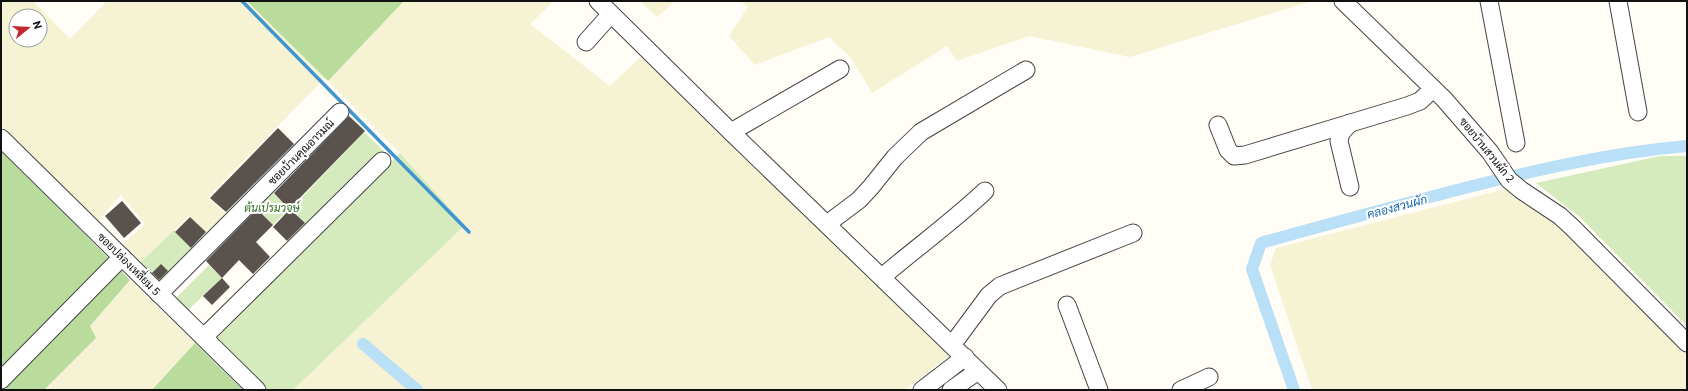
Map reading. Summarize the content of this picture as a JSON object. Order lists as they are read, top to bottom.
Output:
{
  "streets": {
    "street": ["ซอยบ้านสวนผัก 2", "ซอยบ้านคุณอารมณ์", "ซอยปล่องเหลี่ยม 5"]
  },
  "crossings": [
    ["ซอยบ้านคุณอารมณ์", "ซอยปล่องเหลี่ยม 5"]
  ],
  "water": ["คลองสวนผัก"],
  "parks": ["ต้นเปรมวจษ์"],
  "north": "right"
}
